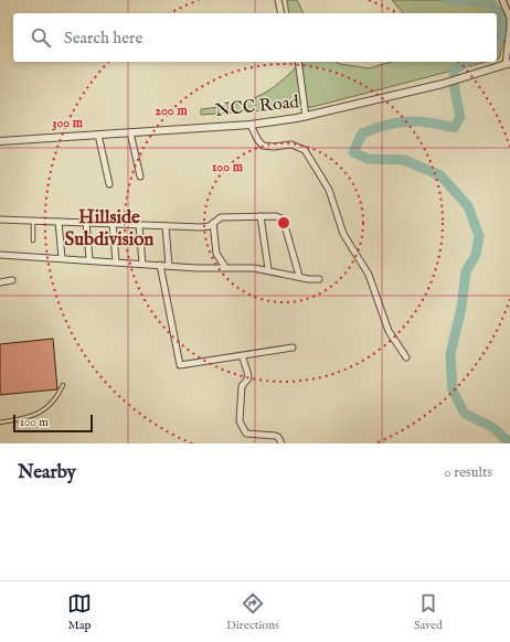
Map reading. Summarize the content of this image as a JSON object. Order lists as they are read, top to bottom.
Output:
{
  "streets": {
    "street": ["NCC Road"]
  },
  "districts": ["Hillside Subdivision"],
  "scale_bar": "100 m",
  "page": {
    "search": "Search here",
    "scale": "100 m",
    "heading": ["Nearby", "0 results"],
    "nav": ["Map", "Directions", "Saved"]
  },
  "rings": ["200 m", "300 m", "100 m"]
}
